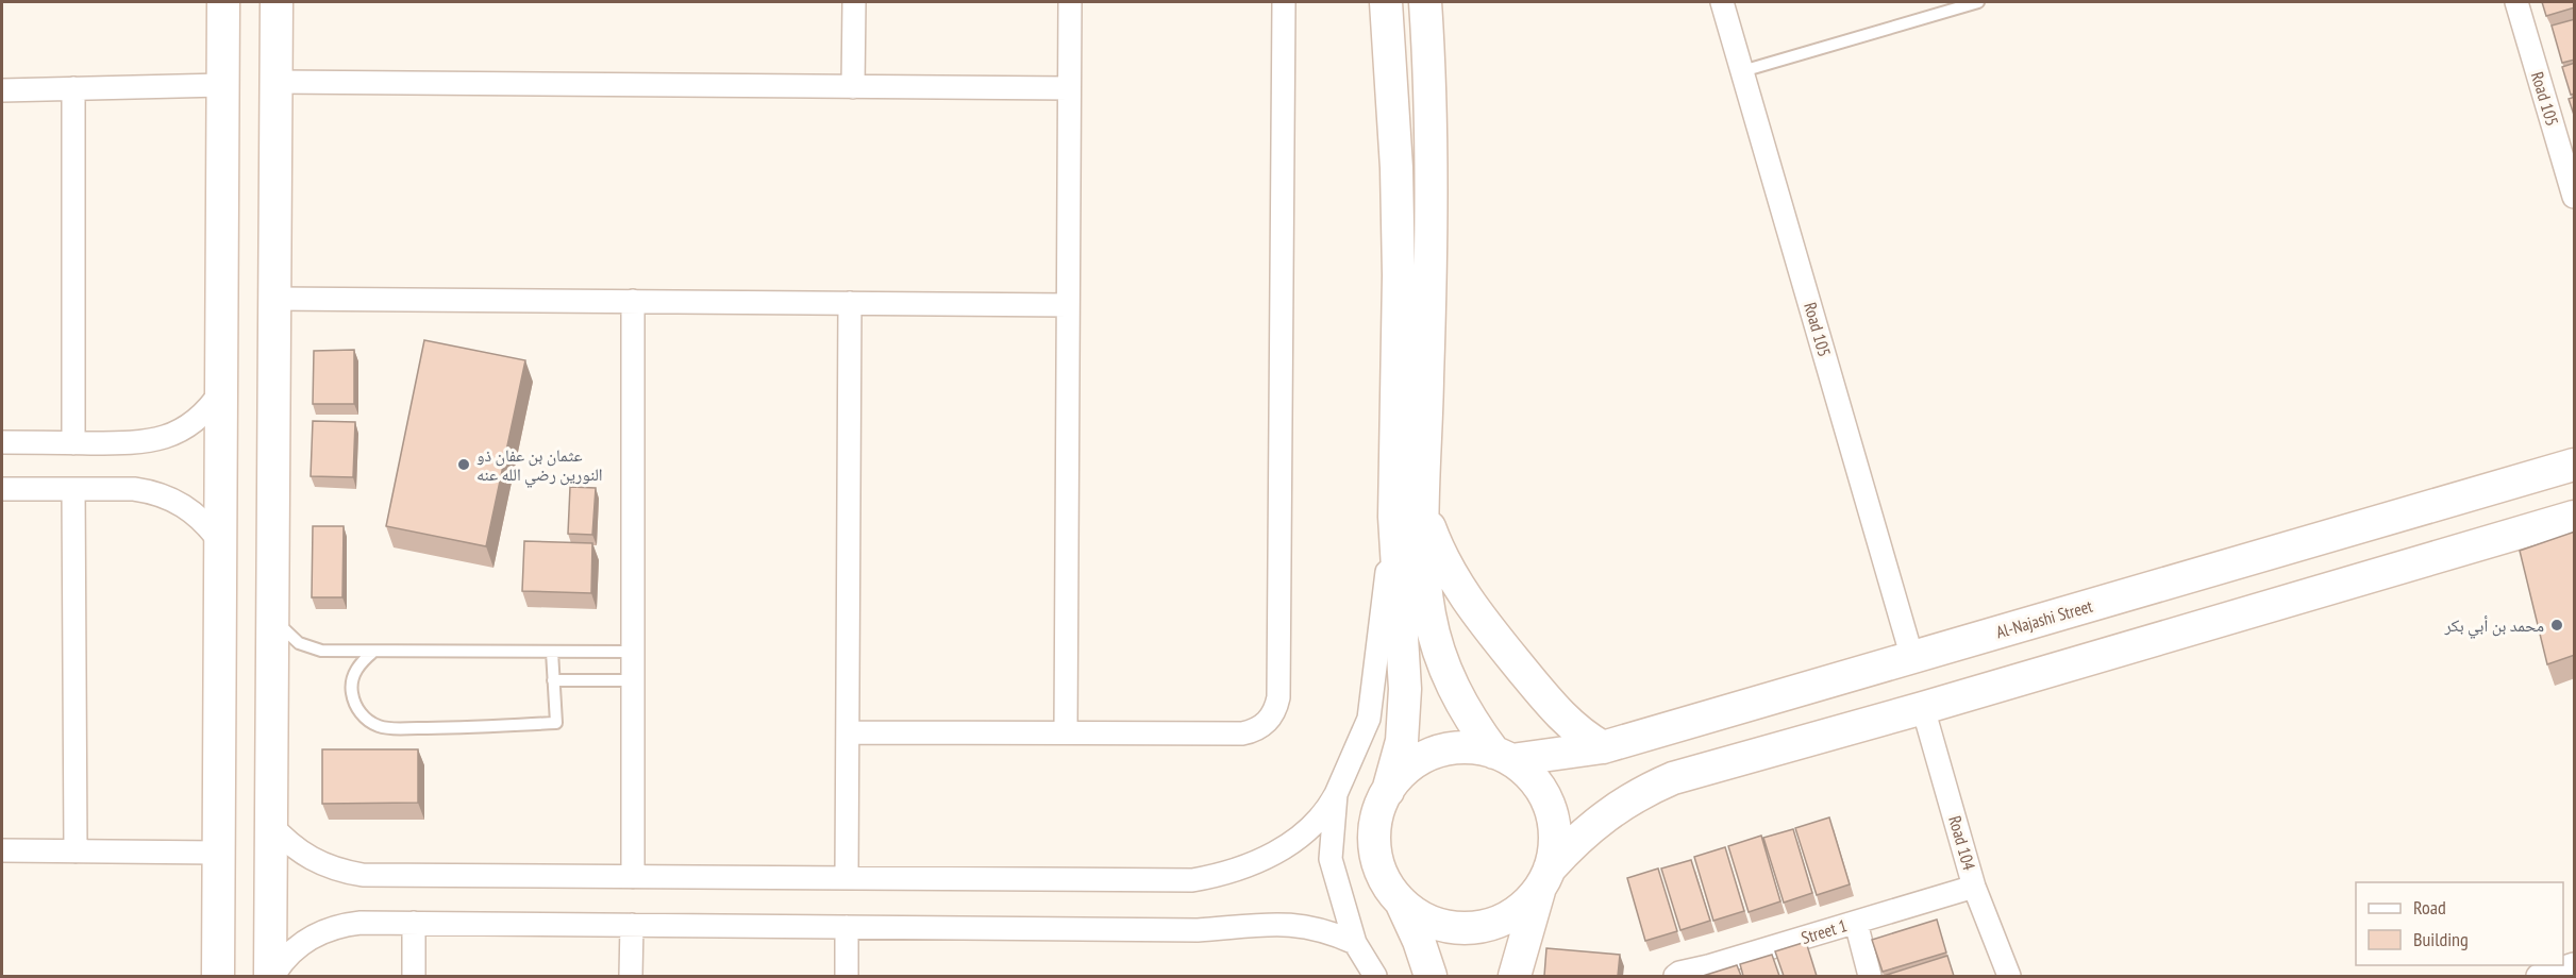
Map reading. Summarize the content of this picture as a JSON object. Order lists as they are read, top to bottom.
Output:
{
  "streets": {
    "street": [
      "Road 105",
      "Al-Najashi Street",
      "Road 104",
      "Street 1"
    ]
  },
  "crossings": [
    ["Road 105", "Al-Najashi Street"],
    ["Road 104", "Street 1"]
  ],
  "places": ["عثمان بن عفان ذو النورين رضي الله عنه", "محمد بن أبي بكر"],
  "legend": ["Road", "Building"]
}
